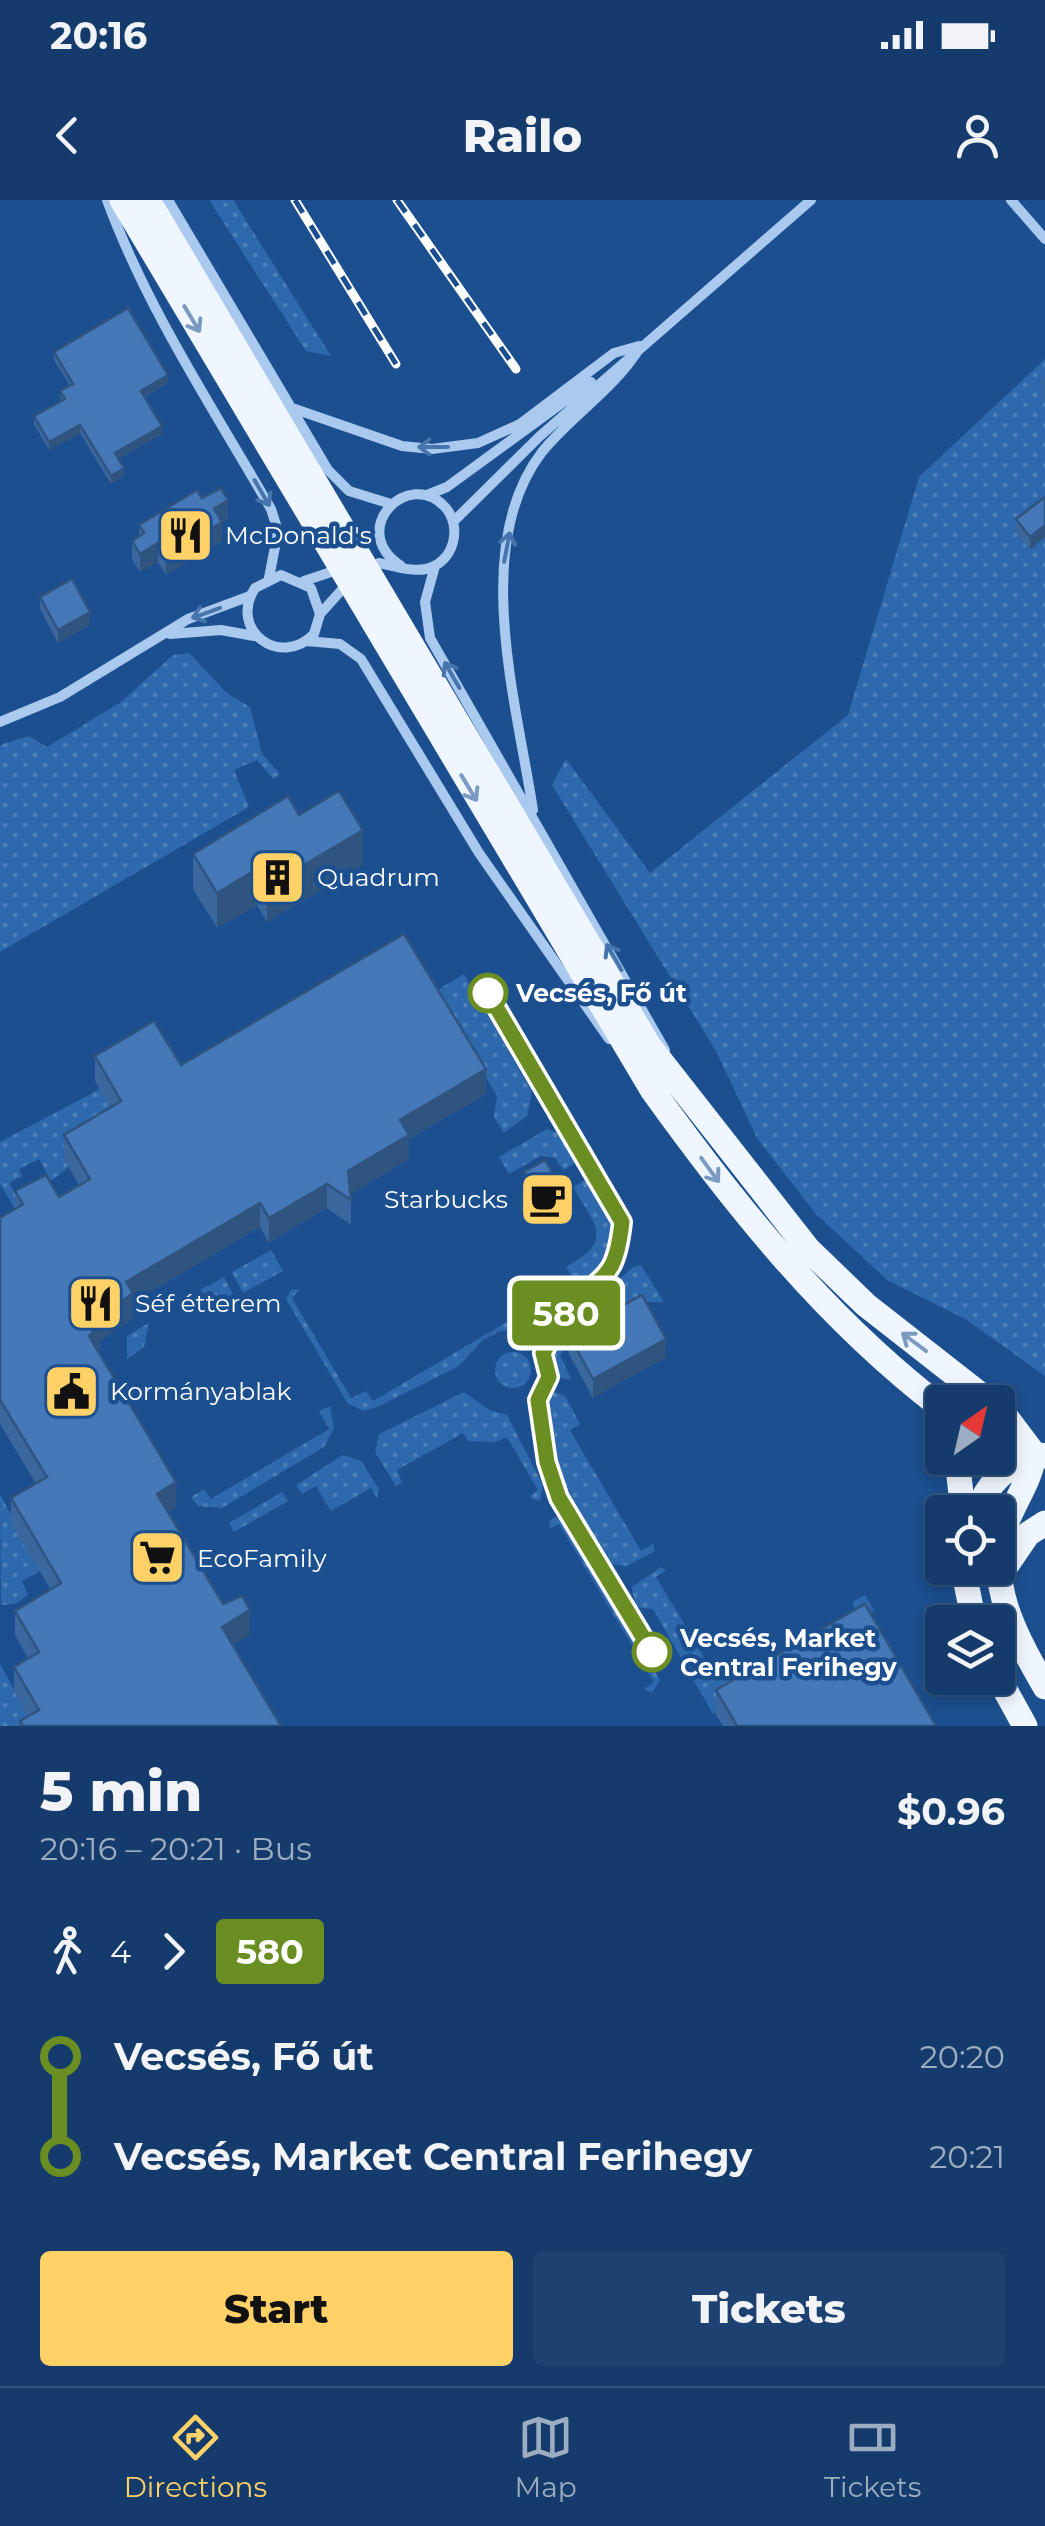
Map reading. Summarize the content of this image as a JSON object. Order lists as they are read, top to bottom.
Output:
{
  "places": {
    "restaurant": ["McDonald's", "Séf étterem"],
    "building": ["Quadrum"],
    "other": ["Vecsés, Fő út", "Vecsés, Market Central Ferihegy"],
    "cafe": ["Starbucks"],
    "public building": ["Kormányablak"],
    "supermarket": ["EcoFamily"]
  },
  "lines": ["bus line 580"],
  "north": "top right",
  "page": {
    "status": "20:16",
    "header": "Railo",
    "on_map": "580",
    "heading": ["5 min", "20:16 – 20:21 · Bus", "$0.96"],
    "legs": ["4", "580"],
    "list": [
      {
        "name": "Vecsés, Fő út",
        "value": "20:20"
      },
      {
        "name": "Vecsés, Market Central Ferihegy",
        "value": "20:21"
      }
    ],
    "buttons": ["Start", "Tickets"],
    "tabs": ["Directions", "Map", "Tickets"]
  }
}
